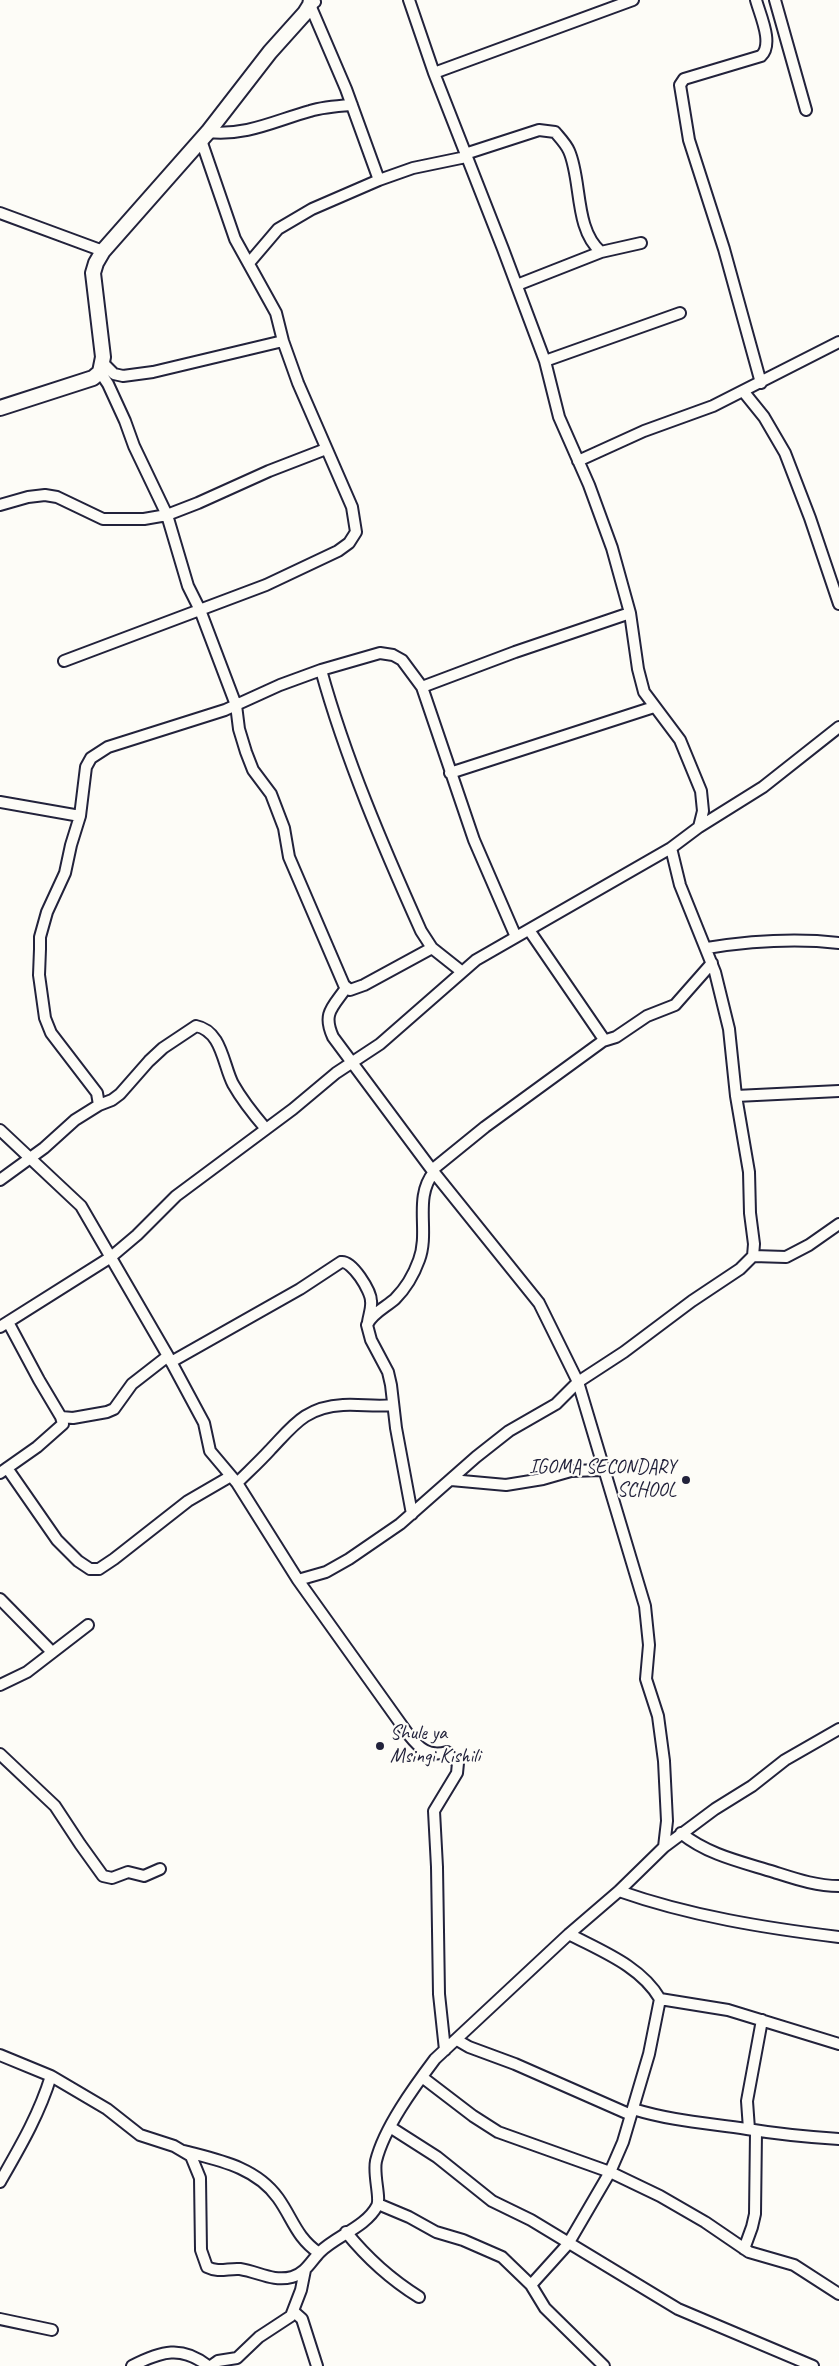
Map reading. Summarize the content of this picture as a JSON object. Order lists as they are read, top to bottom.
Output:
{
  "places": ["IGOMA SECONDARY SCHOOL", "Shule ya Msingi Kishili"]
}
